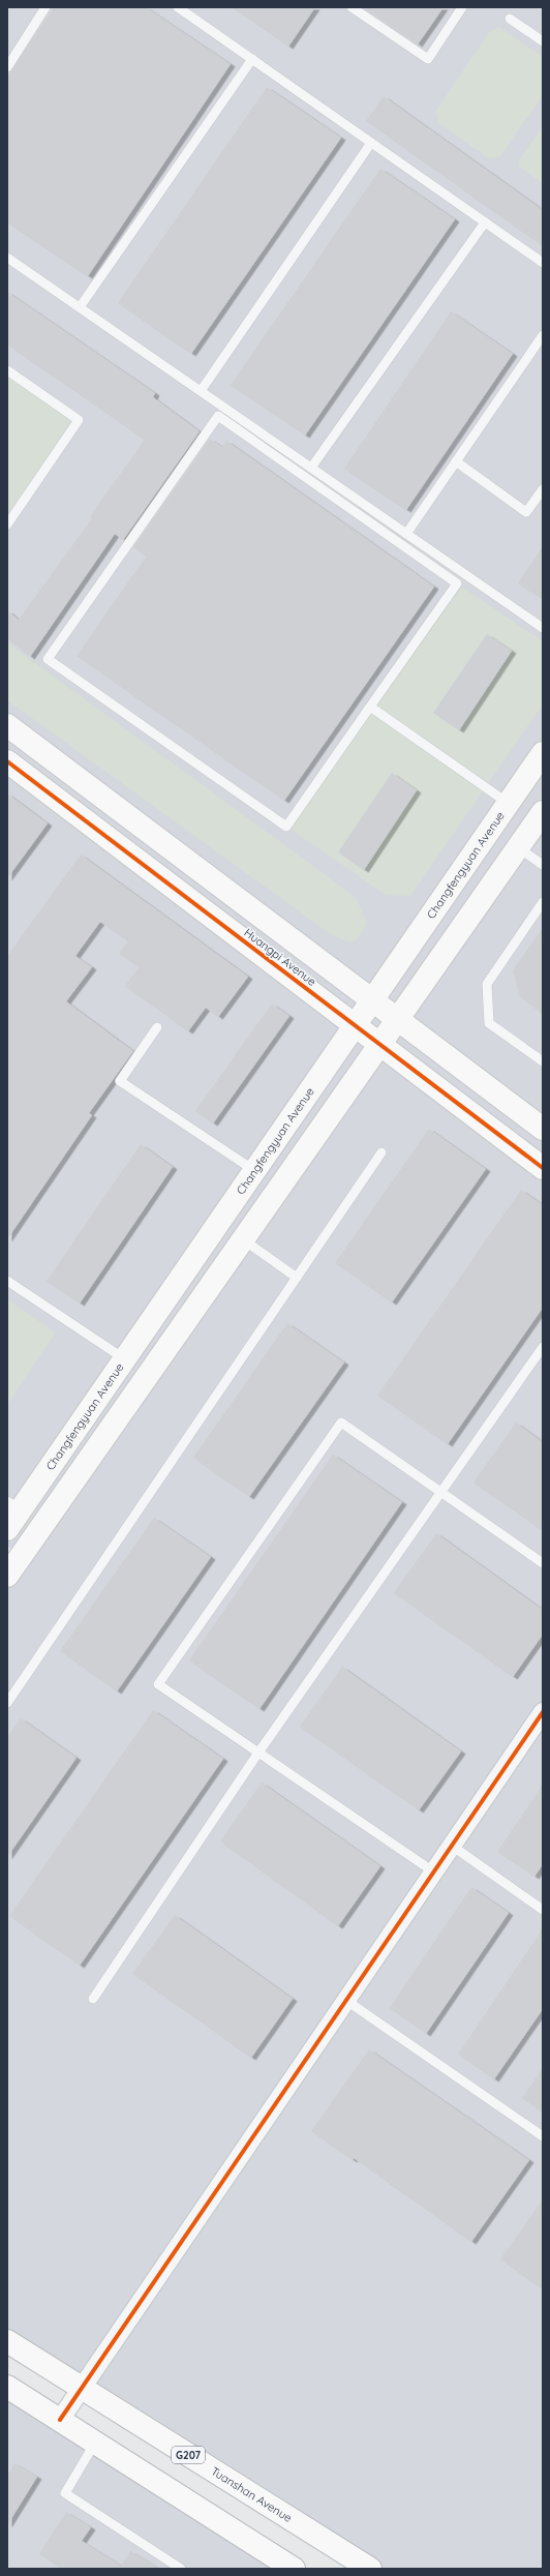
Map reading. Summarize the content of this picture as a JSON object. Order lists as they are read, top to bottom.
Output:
{
  "streets": {
    "main road": [
      "Changfengyuan Avenue",
      "Huangpi Avenue",
      "G207",
      "Tuanshan Avenue"
    ]
  },
  "crossings": [
    ["Changfengyuan Avenue", "Huangpi Avenue"]
  ]
}
